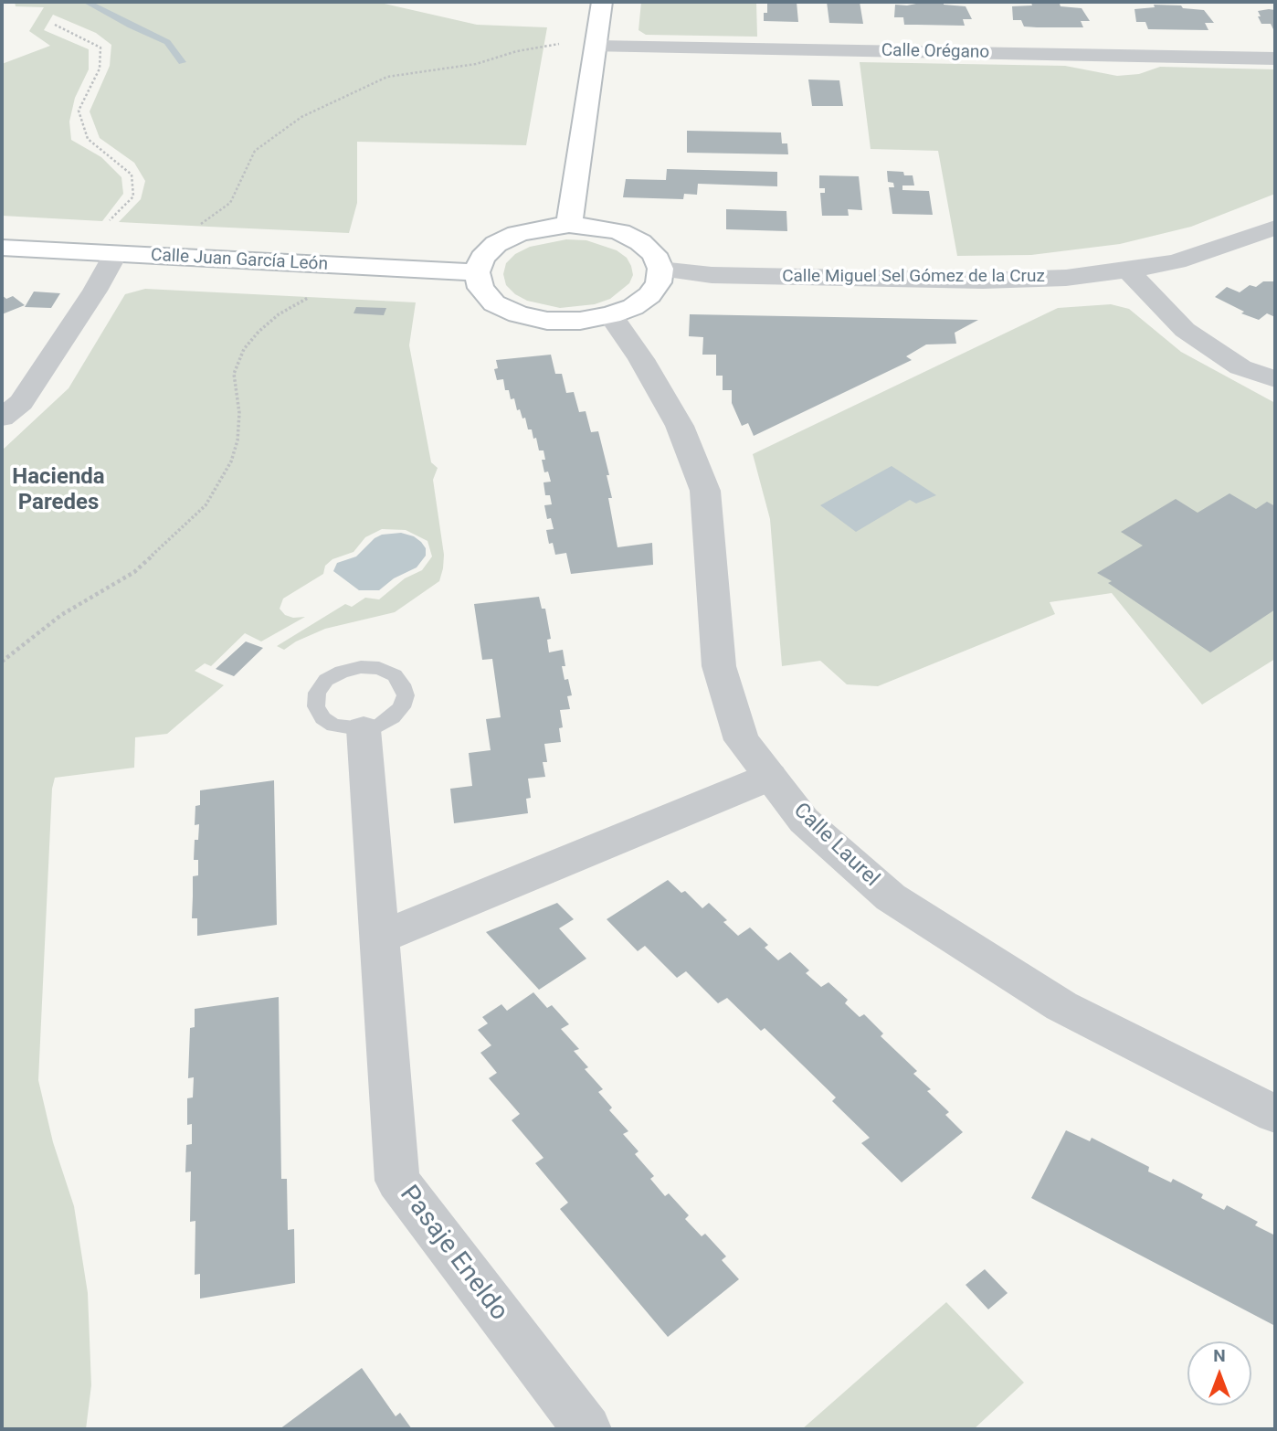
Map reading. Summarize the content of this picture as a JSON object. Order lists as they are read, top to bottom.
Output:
{
  "streets": {
    "main road": ["Calle Juan García León"],
    "street": [
      "Calle Orégano",
      "Calle Miguel Sel Gómez de la Cruz",
      "Calle Laurel",
      "Pasaje Eneldo"
    ]
  },
  "districts": ["Hacienda Paredes"],
  "north": "top"
}
